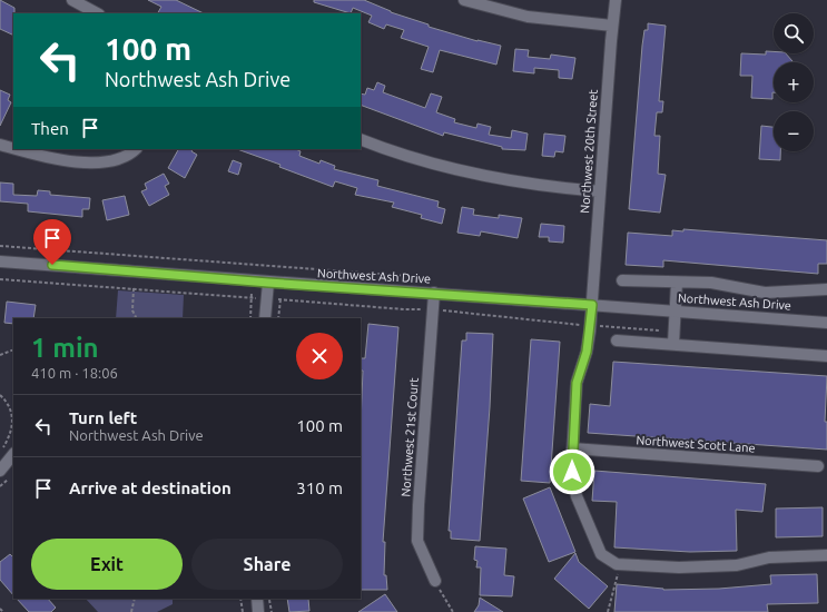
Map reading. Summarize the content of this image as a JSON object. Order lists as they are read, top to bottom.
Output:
{
  "streets": {
    "street": [
      "Northwest 20th Street",
      "Northwest Ash Drive",
      "Northwest 21st Court",
      "Northwest Scott Lane"
    ]
  },
  "crossings": [
    ["Northwest 20th Street", "Northwest Ash Drive"],
    ["Northwest 20th Street", "Northwest Scott Lane"],
    ["Northwest Ash Drive", "Northwest 21st Court"]
  ],
  "page": {
    "map_buttons": ["+", "−"],
    "turn": ["100 m", "Northwest Ash Drive"],
    "then": "Then",
    "heading": ["1 min", "410 m · 18:06"],
    "list": [
      {
        "name": "Turn left",
        "note": "Northwest Ash Drive",
        "value": "100 m"
      },
      {
        "name": "Arrive at destination",
        "value": "310 m"
      }
    ],
    "buttons": ["Exit", "Share"]
  }
}
